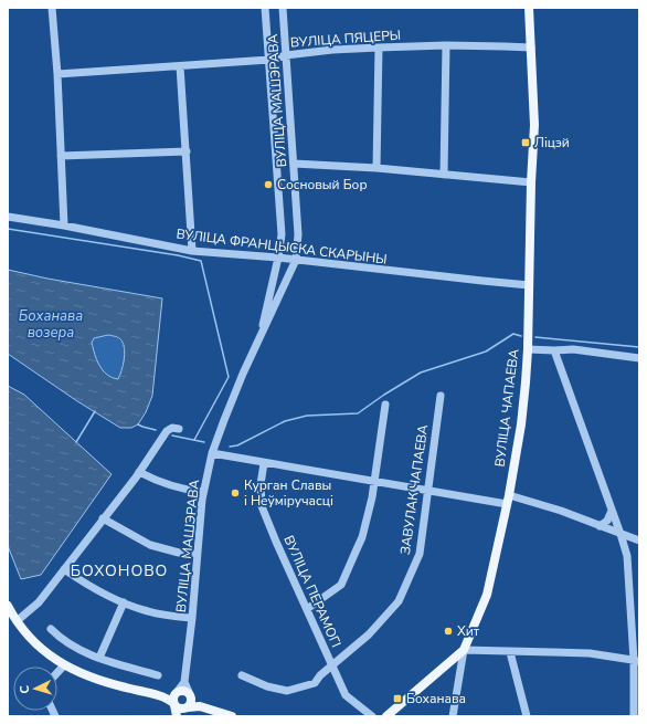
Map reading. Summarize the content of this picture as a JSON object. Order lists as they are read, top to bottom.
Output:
{
  "streets": {
    "main road": ["ВУЛІЦА ЧАПАЕВА"],
    "street": [
      "ВУЛІЦА ПЯЦЕРЫ",
      "ВУЛІЦА МАШЭРАВА",
      "ВУЛІЦА ФРАНЦЫСКА СКАРЫНЫ",
      "ЗАВУЛАК ЧАПАЕВА",
      "ВУЛІЦА ПЕРАМОГІ"
    ]
  },
  "crossings": [
    ["ВУЛІЦА ПЯЦЕРЫ", "ВУЛІЦА МАШЭРАВА"],
    ["ВУЛІЦА ПЯЦЕРЫ", "ВУЛІЦА ЧАПАЕВА"],
    ["ВУЛІЦА МАШЭРАВА", "ВУЛІЦА ФРАНЦЫСКА СКАРЫНЫ"],
    ["ВУЛІЦА ФРАНЦЫСКА СКАРЫНЫ", "ВУЛІЦА ЧАПАЕВА"],
    ["ЗАВУЛАК ЧАПАЕВА", "ВУЛІЦА ПЕРАМОГІ"]
  ],
  "districts": ["БОХОНОВО"],
  "water": ["Боханава возера"],
  "places": {
    "transit": ["Ліцэй", "Боханава"],
    "other": ["Сосновый Бор", "Курган Славы і Неўміручасці", "Хит"]
  },
  "north": "left"
}
